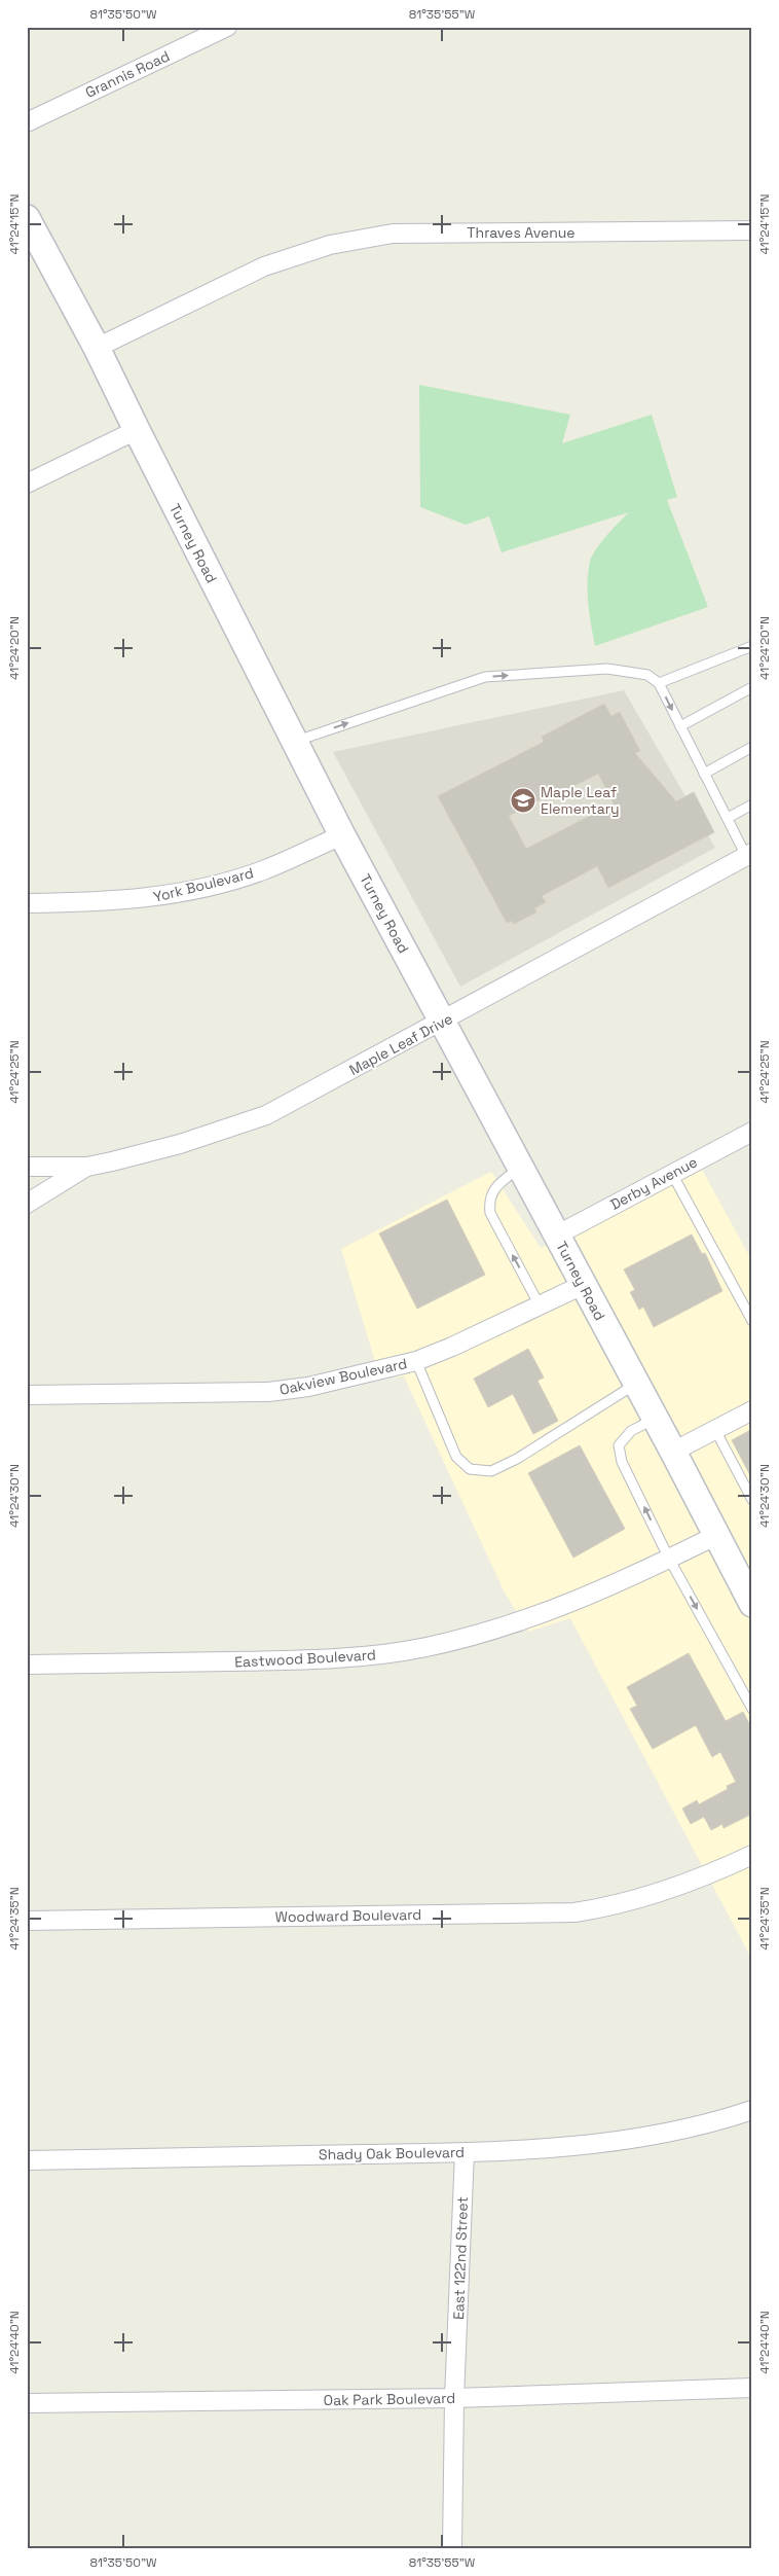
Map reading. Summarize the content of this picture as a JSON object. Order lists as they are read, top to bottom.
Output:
{
  "streets": {
    "main road": ["Turney Road"],
    "street": [
      "Grannis Road",
      "Thraves Avenue",
      "York Boulevard",
      "Maple Leaf Drive",
      "Derby Avenue",
      "Oakview Boulevard",
      "Eastwood Boulevard",
      "Woodward Boulevard",
      "Shady Oak Boulevard",
      "East 122nd Street",
      "Oak Park Boulevard"
    ]
  },
  "crossings": [
    ["Thraves Avenue", "Turney Road"],
    ["Turney Road", "York Boulevard"],
    ["Turney Road", "Maple Leaf Drive"],
    ["Turney Road", "Derby Avenue"],
    ["Turney Road", "Oakview Boulevard"],
    ["Turney Road", "Eastwood Boulevard"],
    ["Shady Oak Boulevard", "East 122nd Street"],
    ["East 122nd Street", "Oak Park Boulevard"]
  ],
  "places": {
    "school or university": ["Maple Leaf Elementary"]
  },
  "coordinates": [
    "81°35'50\"W",
    "81°35'55\"W",
    "41°24'15\"N",
    "41°24'20\"N",
    "41°24'25\"N",
    "41°24'30\"N",
    "41°24'35\"N",
    "41°24'40\"N"
  ]
}
